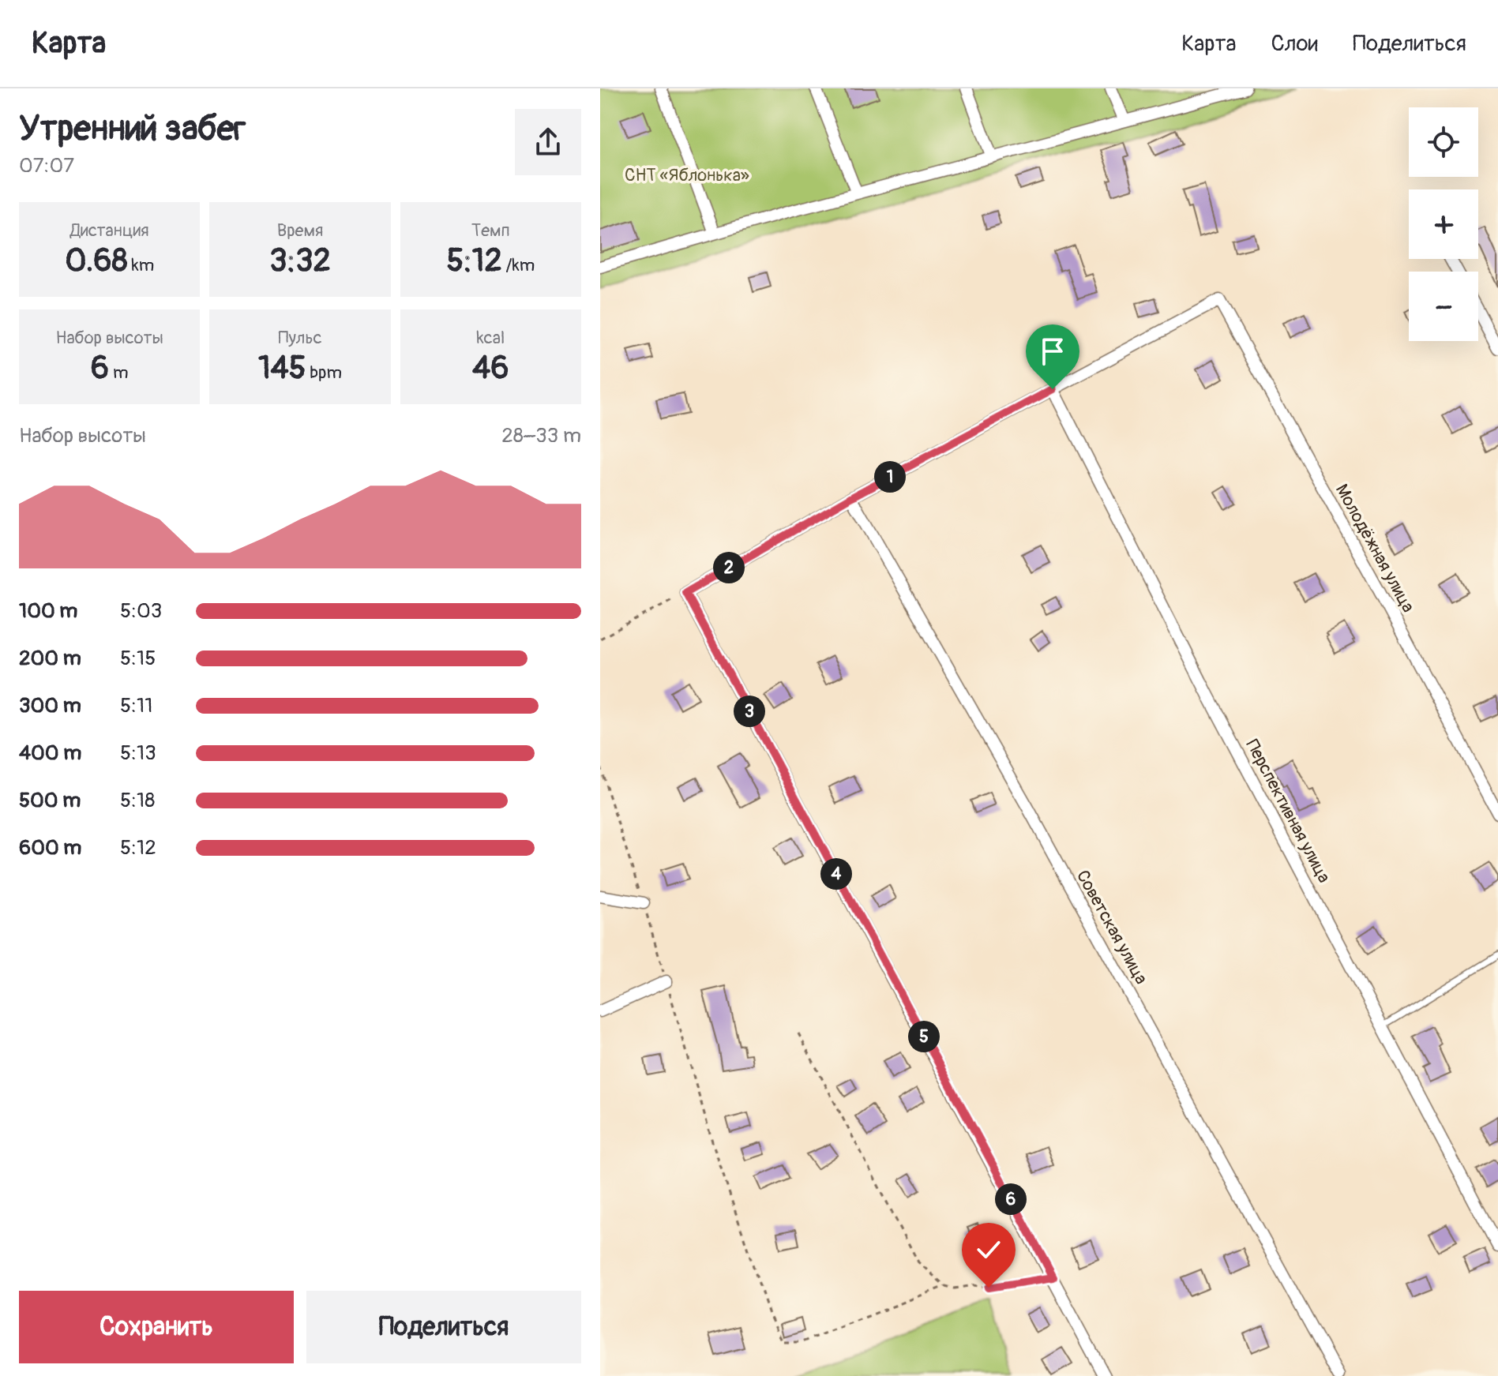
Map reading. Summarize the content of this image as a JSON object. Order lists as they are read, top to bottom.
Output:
{
  "streets": {
    "street": ["Молодёжная улица", "Перспективная улица", "Советская улица"]
  },
  "crossings": [
    ["Молодёжная улица", "Перспективная улица"]
  ],
  "parks": ["СНТ «Яблонька»"],
  "page": {
    "header": "Карта",
    "nav": ["Карта", "Слои", "Поделиться"],
    "heading": ["Утренний забег", "07:07"],
    "map_buttons": ["+", "−"],
    "stats": [
      ["Дистанция", "0.68 km"],
      ["Время", "3:32"],
      ["Темп", "5:12 /km"],
      ["Набор высоты", "6 m"],
      ["Пульс", "145 bpm"],
      ["kcal", "46"]
    ],
    "chart": ["Набор высоты", "28–33 m"],
    "pins": [
      "1",
      "2",
      "3",
      "4",
      "5",
      "6"
    ],
    "list": [
      {
        "name": "100 m",
        "note": "5:03"
      },
      {
        "name": "200 m",
        "note": "5:15"
      },
      {
        "name": "300 m",
        "note": "5:11"
      },
      {
        "name": "400 m",
        "note": "5:13"
      },
      {
        "name": "500 m",
        "note": "5:18"
      },
      {
        "name": "600 m",
        "note": "5:12"
      }
    ],
    "buttons": ["Сохранить", "Поделиться"]
  }
}
